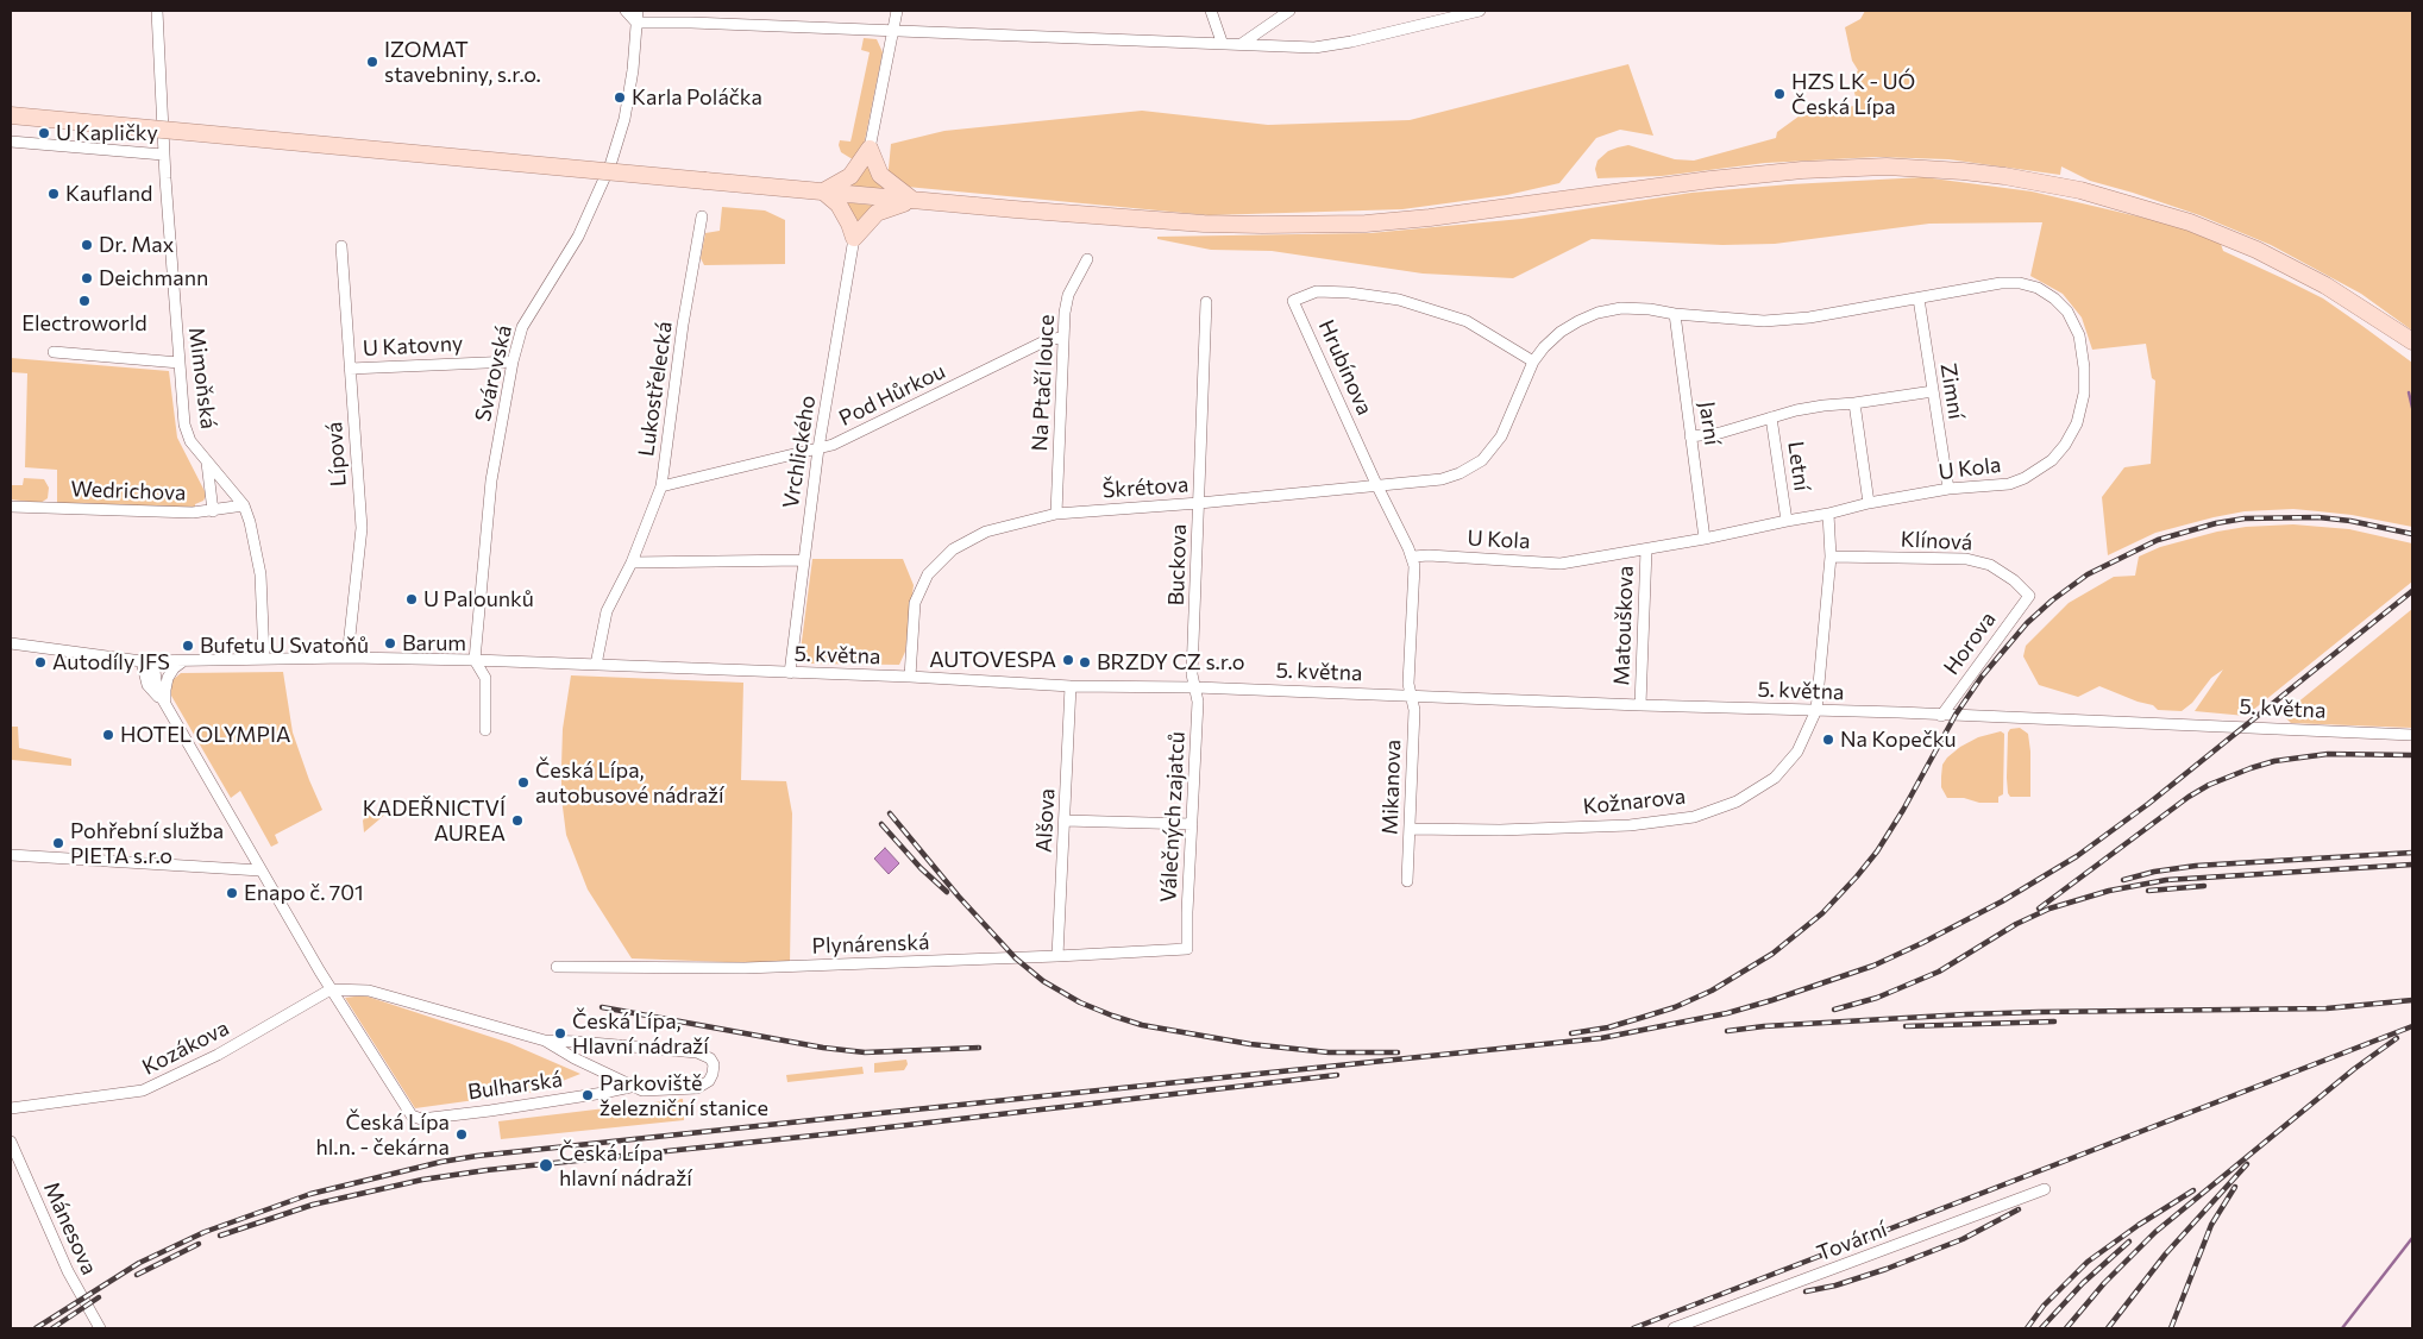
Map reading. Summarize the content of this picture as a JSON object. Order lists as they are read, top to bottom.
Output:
{
  "streets": {
    "street": [
      "U Katovny",
      "Hrubínova",
      "Svárovská",
      "Mimoňská",
      "Na Ptačí louce",
      "Lukostřelecká",
      "Zimní",
      "Pod Hůrkou",
      "Jarní",
      "Vrchlického",
      "Lípová",
      "Letní",
      "U Kola",
      "Škrétova",
      "Wedrichova",
      "Klínová",
      "Buckova",
      "Matouškova",
      "Horova",
      "5. května",
      "Mikanova",
      "Kožnarova",
      "Válečných zajatců",
      "Alšova",
      "Plynárenská",
      "Kozákova",
      "Bulharská",
      "Mánesova",
      "Tovární"
    ]
  },
  "crossings": [
    ["U Katovny", "Svárovská"],
    ["U Katovny", "Lípová"],
    ["Hrubínova", "U Kola"],
    ["Hrubínova", "Škrétova"],
    ["Hrubínova", "5. května"],
    ["Hrubínova", "Mikanova"],
    ["Svárovská", "5. května"],
    ["Mimoňská", "Wedrichova"],
    ["Mimoňská", "5. května"],
    ["Na Ptačí louce", "Pod Hůrkou"],
    ["Na Ptačí louce", "Škrétova"],
    ["Lukostřelecká", "Pod Hůrkou"],
    ["Lukostřelecká", "5. května"],
    ["Zimní", "U Kola"],
    ["Pod Hůrkou", "Vrchlického"],
    ["Jarní", "U Kola"],
    ["Vrchlického", "5. května"],
    ["Lípová", "5. května"],
    ["Letní", "U Kola"],
    ["U Kola", "Škrétova"],
    ["U Kola", "Matouškova"],
    ["Škrétova", "Buckova"],
    ["Škrétova", "5. května"],
    ["Klínová", "Horova"],
    ["Buckova", "5. května"],
    ["Buckova", "Válečných zajatců"],
    ["Matouškova", "5. května"],
    ["Horova", "5. května"],
    ["5. května", "Mikanova"],
    ["5. května", "Kožnarova"],
    ["5. května", "Válečných zajatců"],
    ["5. května", "Alšova"],
    ["5. května", "Bulharská"],
    ["Mikanova", "Kožnarova"],
    ["Válečných zajatců", "Plynárenská"],
    ["Alšova", "Plynárenská"],
    ["Kozákova", "Bulharská"]
  ],
  "places": [
    "IZOMAT stavebniny, s.r.o.",
    "HZS LK - UÓ Česká Lípa",
    "Karla Poláčka",
    "U Kapličky",
    "Kaufland",
    "Dr. Max",
    "Deichmann",
    "Electroworld",
    "U Palounků",
    "Barum",
    "Bufetu U Svatoňů",
    "AUTOVESPA",
    "Autodíly JFS",
    "BRZDY CZ s.r.o",
    "HOTEL OLYMPIA",
    "Na Kopečku",
    "Česká Lípa, autobusové nádraží",
    "KADEŘNICTVÍ AUREA",
    "Pohřební služba PIETA s.r.o",
    "Enapo č. 701",
    "Česká Lípa, Hlavní nádraží",
    "Parkoviště železniční stanice",
    "Česká Lípa hl.n. - čekárna",
    "Česká Lípa hlavní nádraží"
  ]
}
